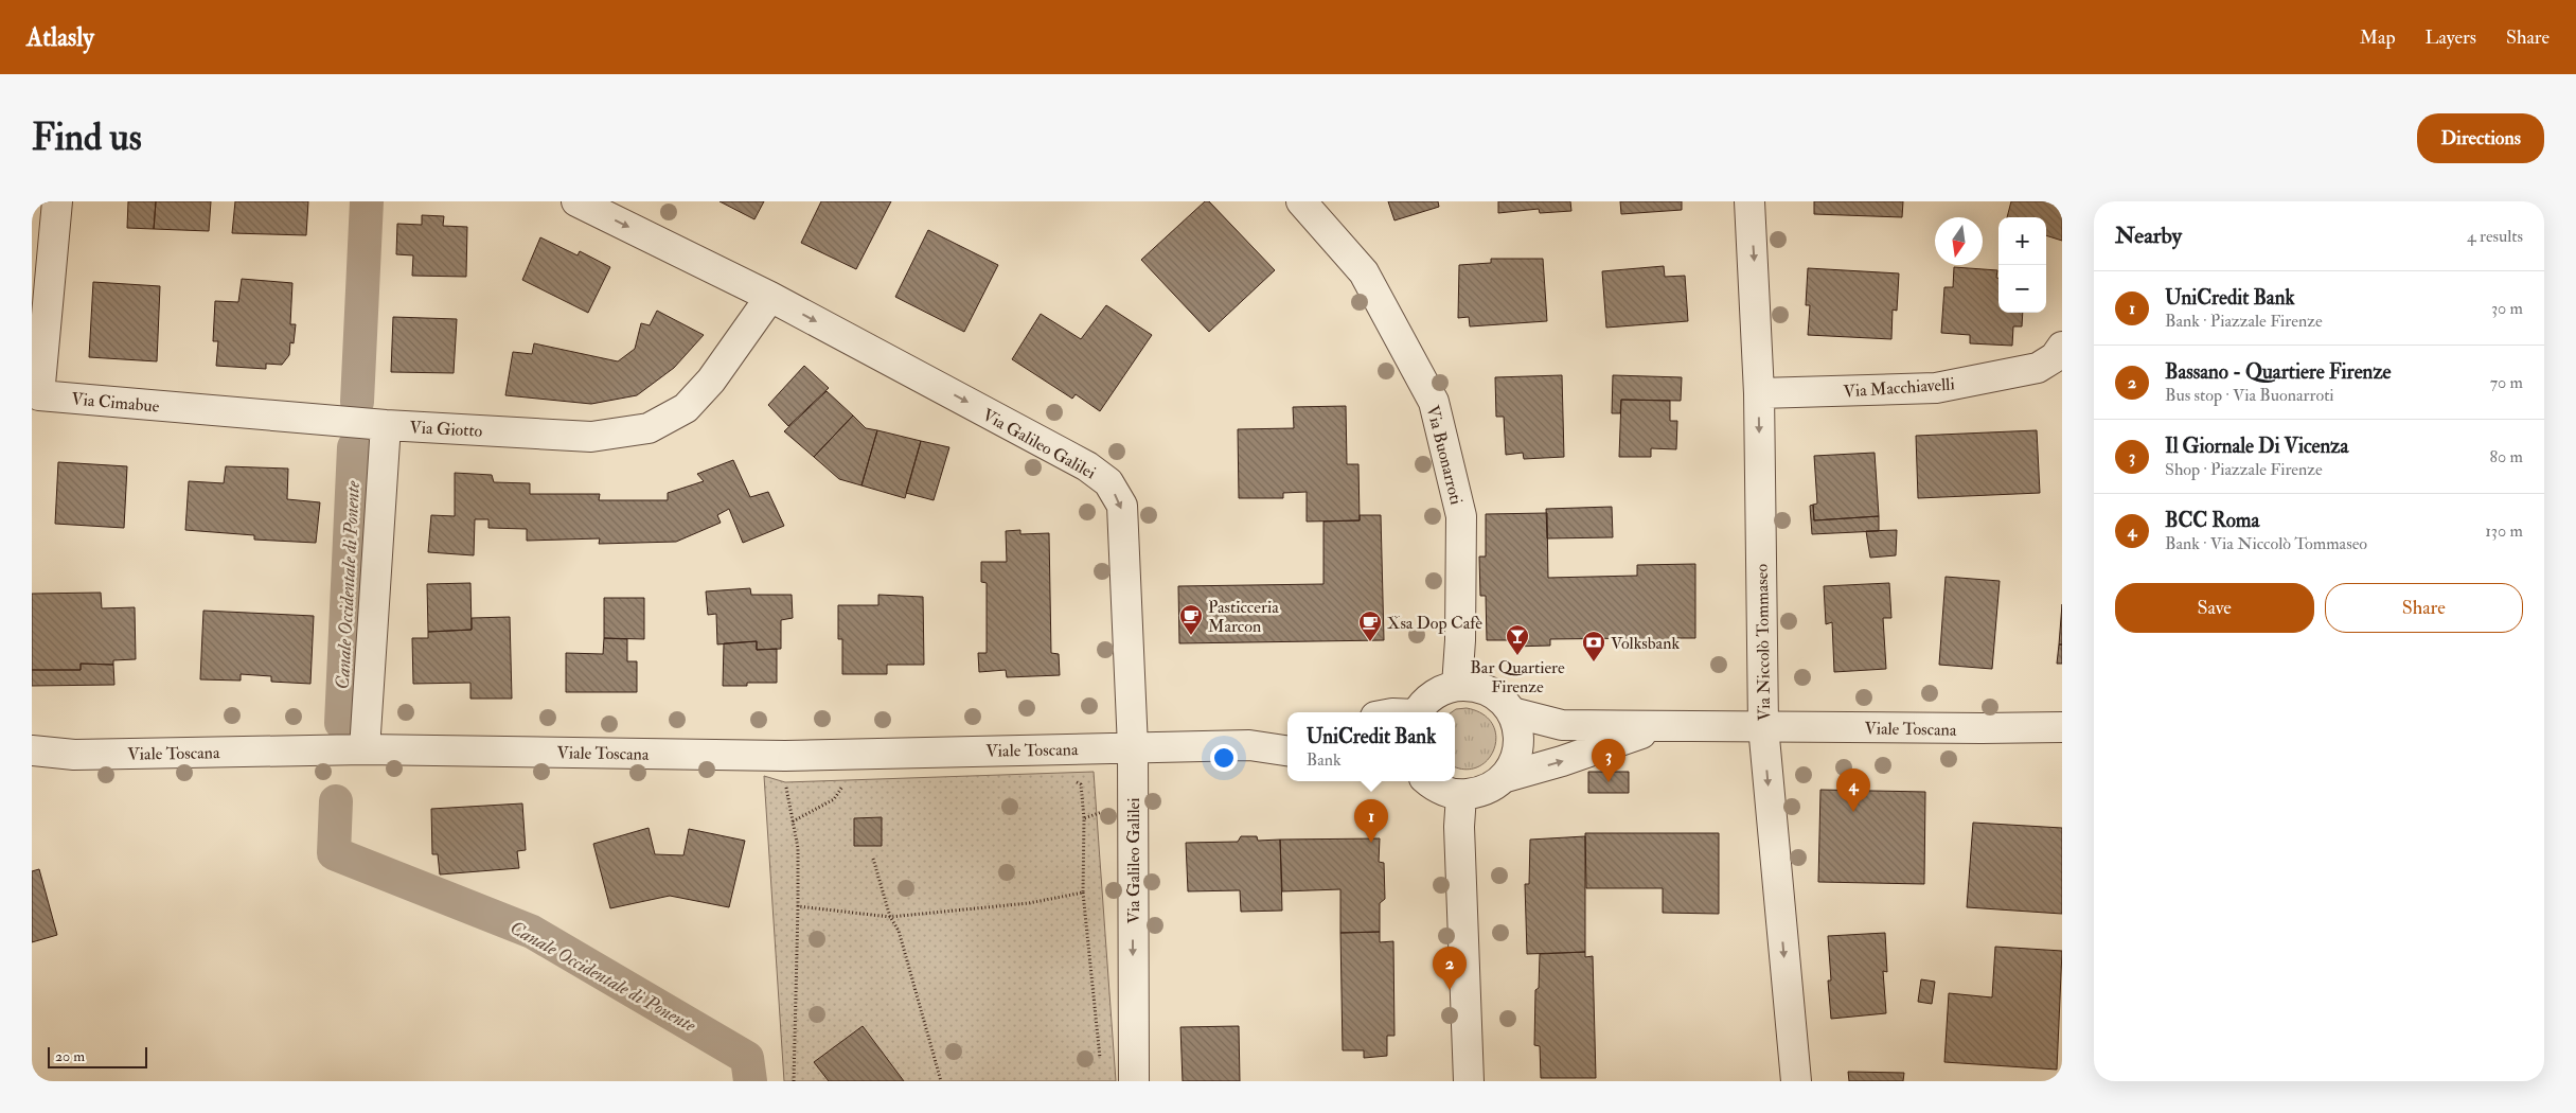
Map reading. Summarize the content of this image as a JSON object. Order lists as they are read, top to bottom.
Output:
{
  "streets": {
    "street": [
      "Via Macchiavelli",
      "Via Cimabue",
      "Via Giotto",
      "Via Galileo Galilei",
      "Via Buonarroti",
      "Via Niccolò Tommaseo",
      "Viale Toscana"
    ]
  },
  "crossings": [
    ["Via Macchiavelli", "Via Niccolò Tommaseo"],
    ["Via Cimabue", "Via Giotto"],
    ["Via Giotto", "Via Galileo Galilei"],
    ["Via Giotto", "Viale Toscana"],
    ["Via Galileo Galilei", "Viale Toscana"],
    ["Via Niccolò Tommaseo", "Viale Toscana"]
  ],
  "one_way": ["Via Galileo Galilei", "Via Niccolò Tommaseo"],
  "water": ["Canale Occidentale di Ponente"],
  "places": {
    "cafe": ["Pasticceria Marcon", "Xsa Dop Cafè"],
    "bar": ["Bar Quartiere Firenze"],
    "bank": ["Volksbank"]
  },
  "scale_bar": "20 m",
  "north": "bottom",
  "page": {
    "header": "Atlasly",
    "nav": ["Map", "Layers", "Share"],
    "buttons": [
      "Directions",
      ["Save", "Share"]
    ],
    "title": "Find us",
    "heading": ["Nearby", "4 results"],
    "map_buttons": ["+", "−"],
    "list": [
      {
        "mark": "1",
        "name": "UniCredit Bank",
        "note": "Bank · Piazzale Firenze",
        "value": "30 m"
      },
      {
        "mark": "2",
        "name": "Bassano - Quartiere Firenze",
        "note": "Bus stop · Via Buonarroti",
        "value": "70 m"
      },
      {
        "mark": "3",
        "name": "Il Giornale Di Vicenza",
        "note": "Shop · Piazzale Firenze",
        "value": "80 m"
      },
      {
        "mark": "4",
        "name": "BCC Roma",
        "note": "Bank · Via Niccolò Tommaseo",
        "value": "130 m"
      }
    ],
    "popup": ["UniCredit Bank", "Bank"],
    "pins": [
      "3",
      "4",
      "1",
      "2"
    ],
    "scale": "20 m"
  }
}
